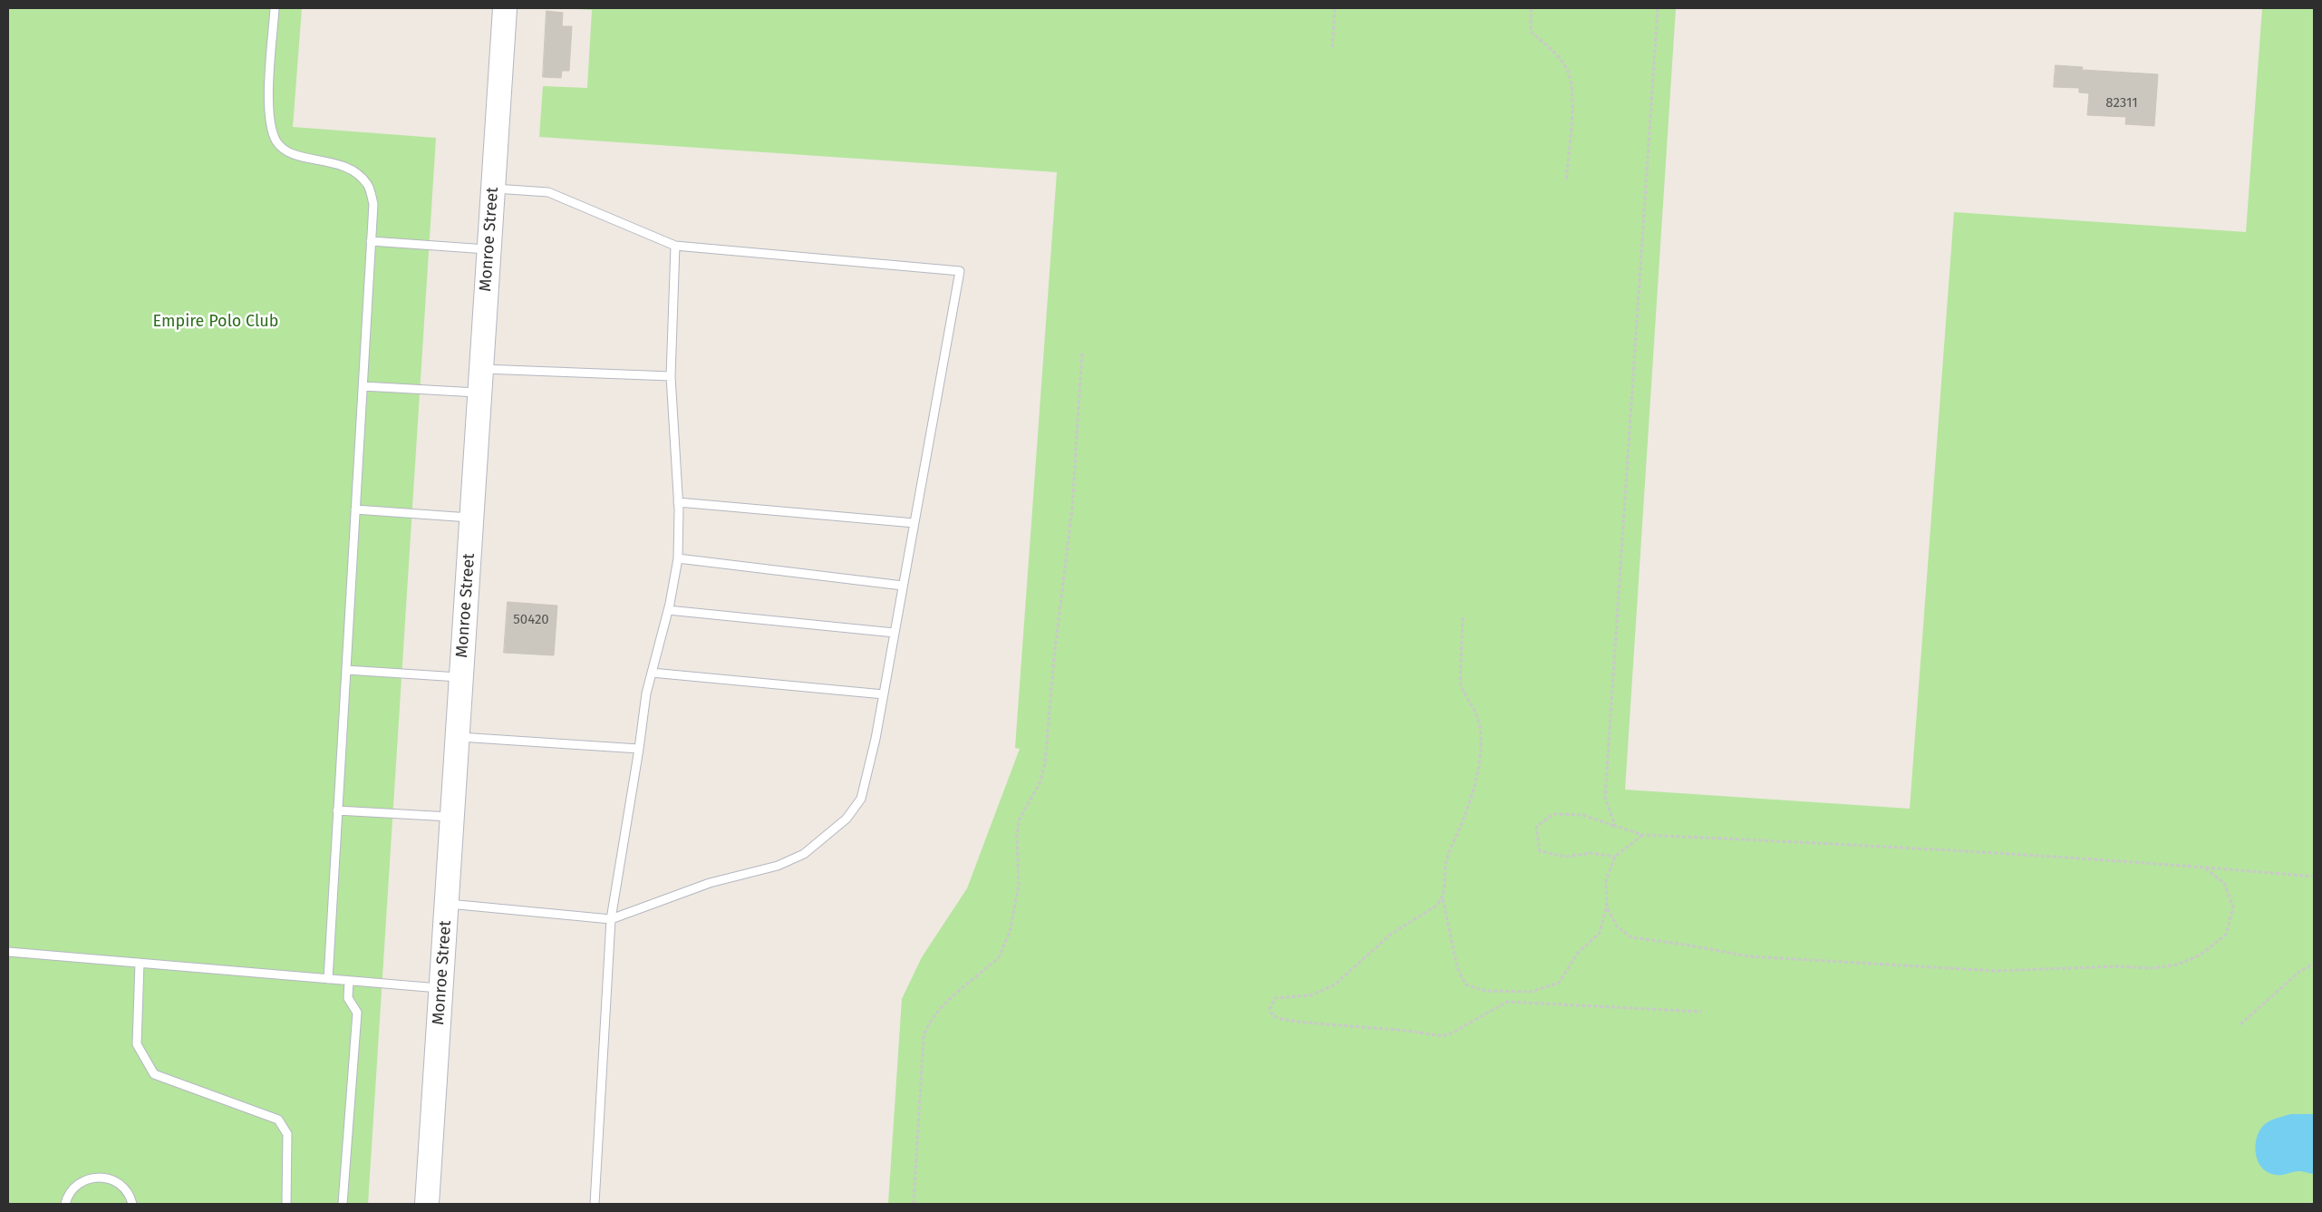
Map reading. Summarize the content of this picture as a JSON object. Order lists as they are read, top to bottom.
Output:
{
  "streets": {
    "main road": ["Monroe Street"]
  },
  "parks": ["Empire Polo Club"],
  "house_numbers": ["82311", "50420"]
}
